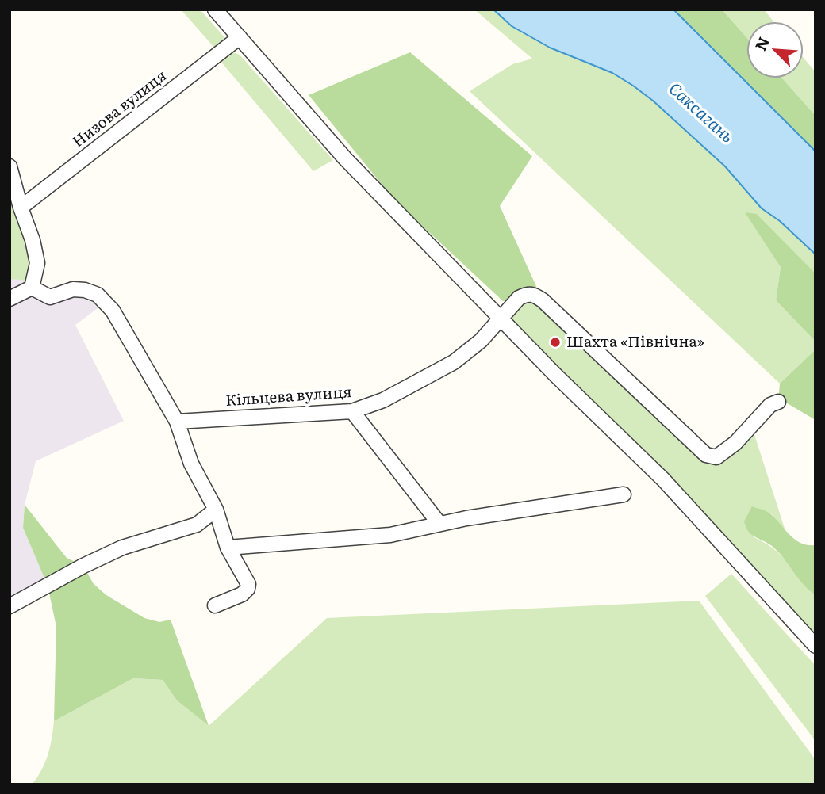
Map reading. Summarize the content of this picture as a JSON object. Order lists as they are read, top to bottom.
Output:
{
  "streets": {
    "street": ["Низова вулиця", "Кільцева вулиця"]
  },
  "water": ["Саксагань"],
  "places": ["Шахта «Північна»"],
  "north": "top left"
}
